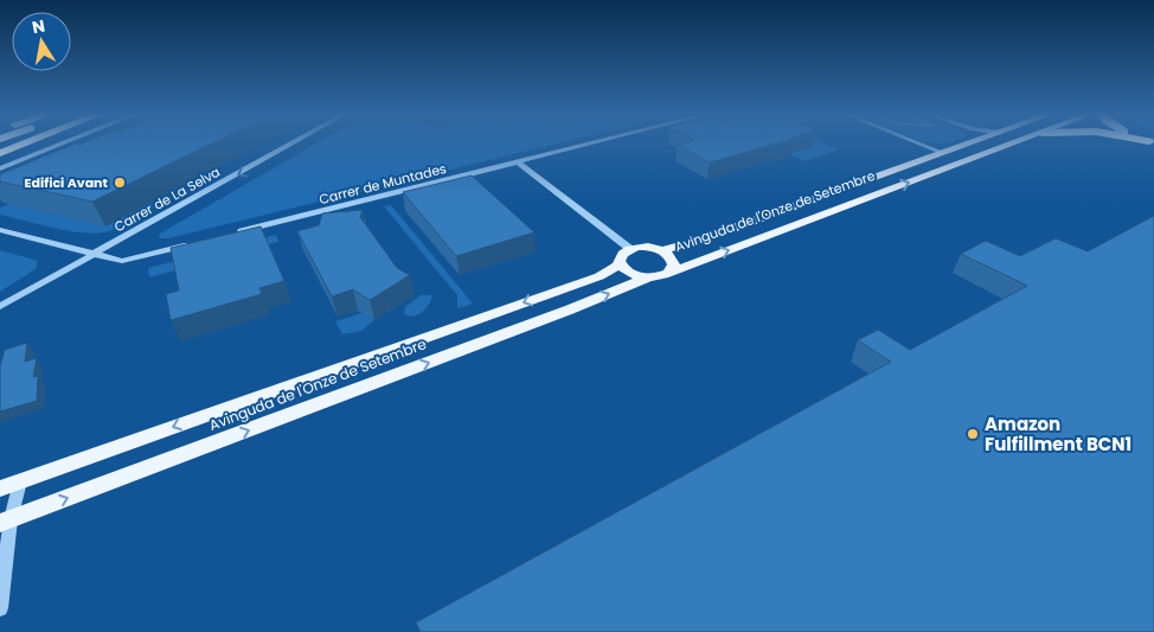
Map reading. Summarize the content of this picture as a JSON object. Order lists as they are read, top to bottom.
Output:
{
  "streets": {
    "main road": ["Avinguda de l'Onze de Setembre"],
    "street": ["Carrer de Muntades", "Carrer de La Selva"]
  },
  "places": ["Edifici Avant", "Amazon Fulfillment BCN1"],
  "north": "top"
}
